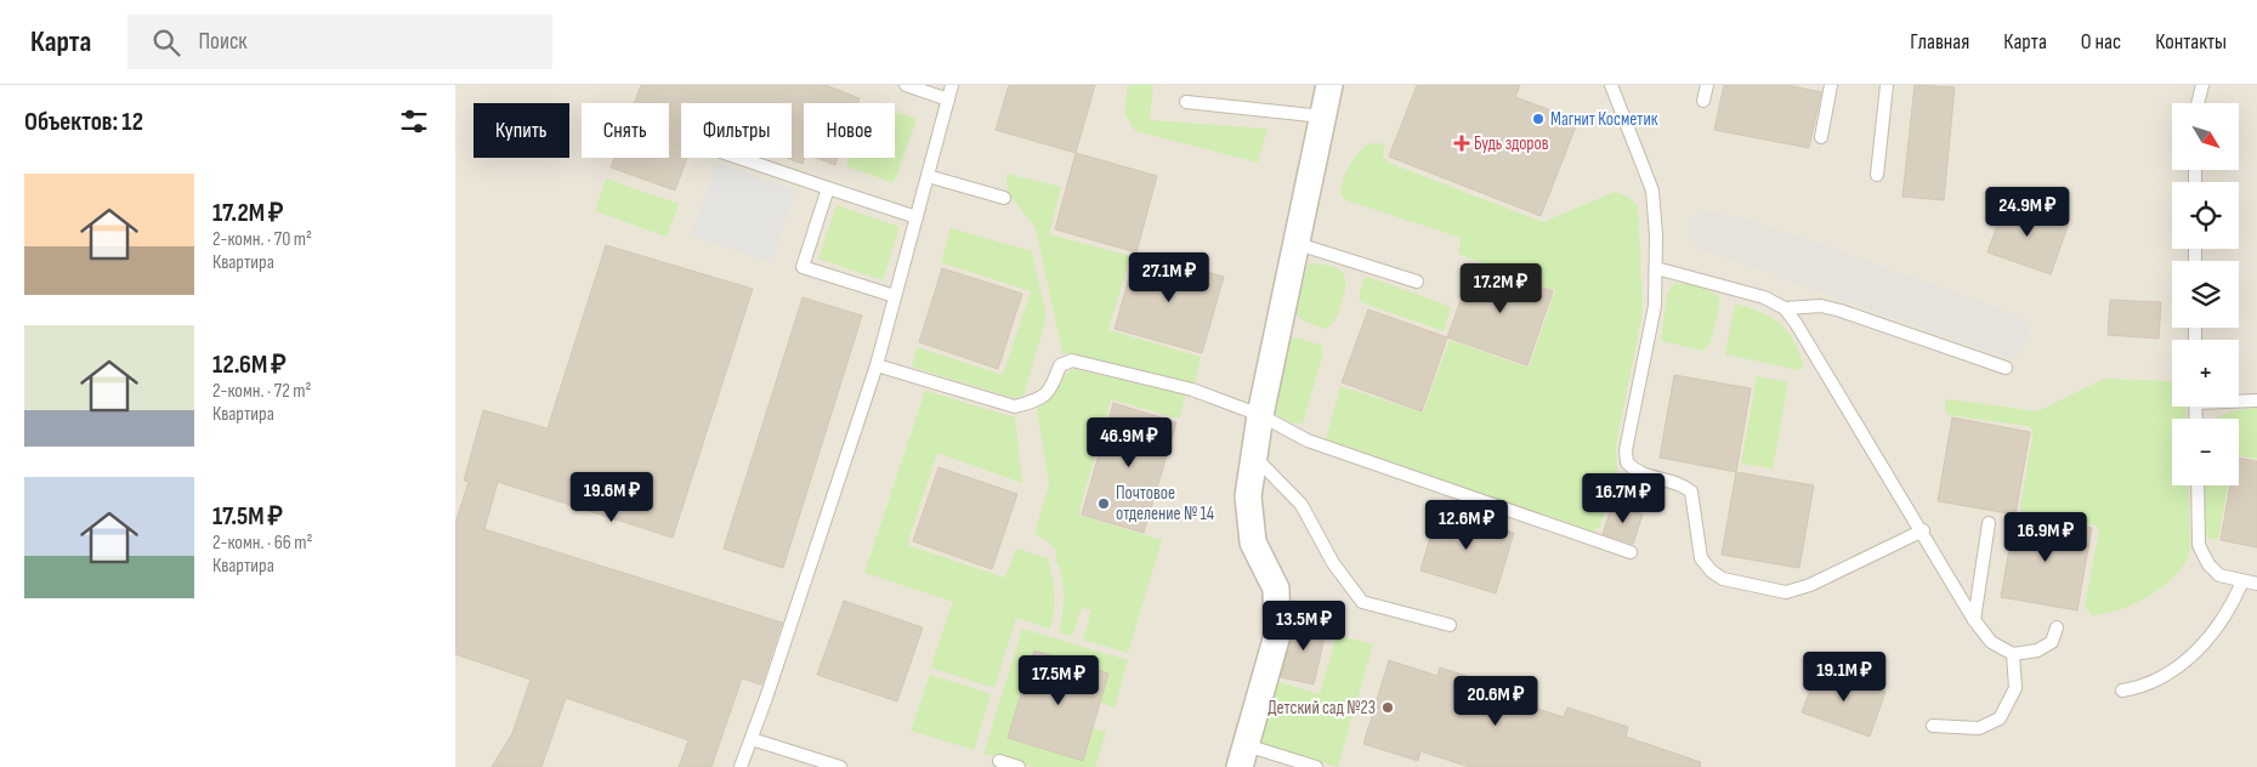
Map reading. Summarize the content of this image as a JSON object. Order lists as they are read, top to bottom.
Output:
{
  "places": {
    "other": ["Магнит Косметик", "Почтовое отделение № 14", "Детский сад №23"],
    "health": ["Будь здоров"]
  },
  "north": "bottom right",
  "page": {
    "header": "Карта",
    "search": "Поиск",
    "nav": [
      "Главная",
      "Карта",
      "О нас",
      "Контакты"
    ],
    "heading": "Объектов: 12",
    "map_buttons": ["+", "−"],
    "chip": [
      "Купить",
      "Снять",
      "Фильтры",
      "Новое"
    ],
    "list": [
      {
        "name": "17.2M ₽",
        "note": "2-комн. · 70 m² · Квартира"
      },
      {
        "name": "12.6M ₽",
        "note": "2-комн. · 72 m² · Квартира"
      },
      {
        "name": "17.5M ₽",
        "note": "2-комн. · 66 m² · Квартира"
      }
    ],
    "price": [
      "24.9M ₽",
      "27.1M ₽",
      "17.2M ₽",
      "46.9M ₽",
      "19.6M ₽",
      "16.7M ₽",
      "12.6M ₽",
      "16.9M ₽",
      "13.5M ₽",
      "19.1M ₽",
      "17.5M ₽",
      "20.6M ₽"
    ]
  }
}
